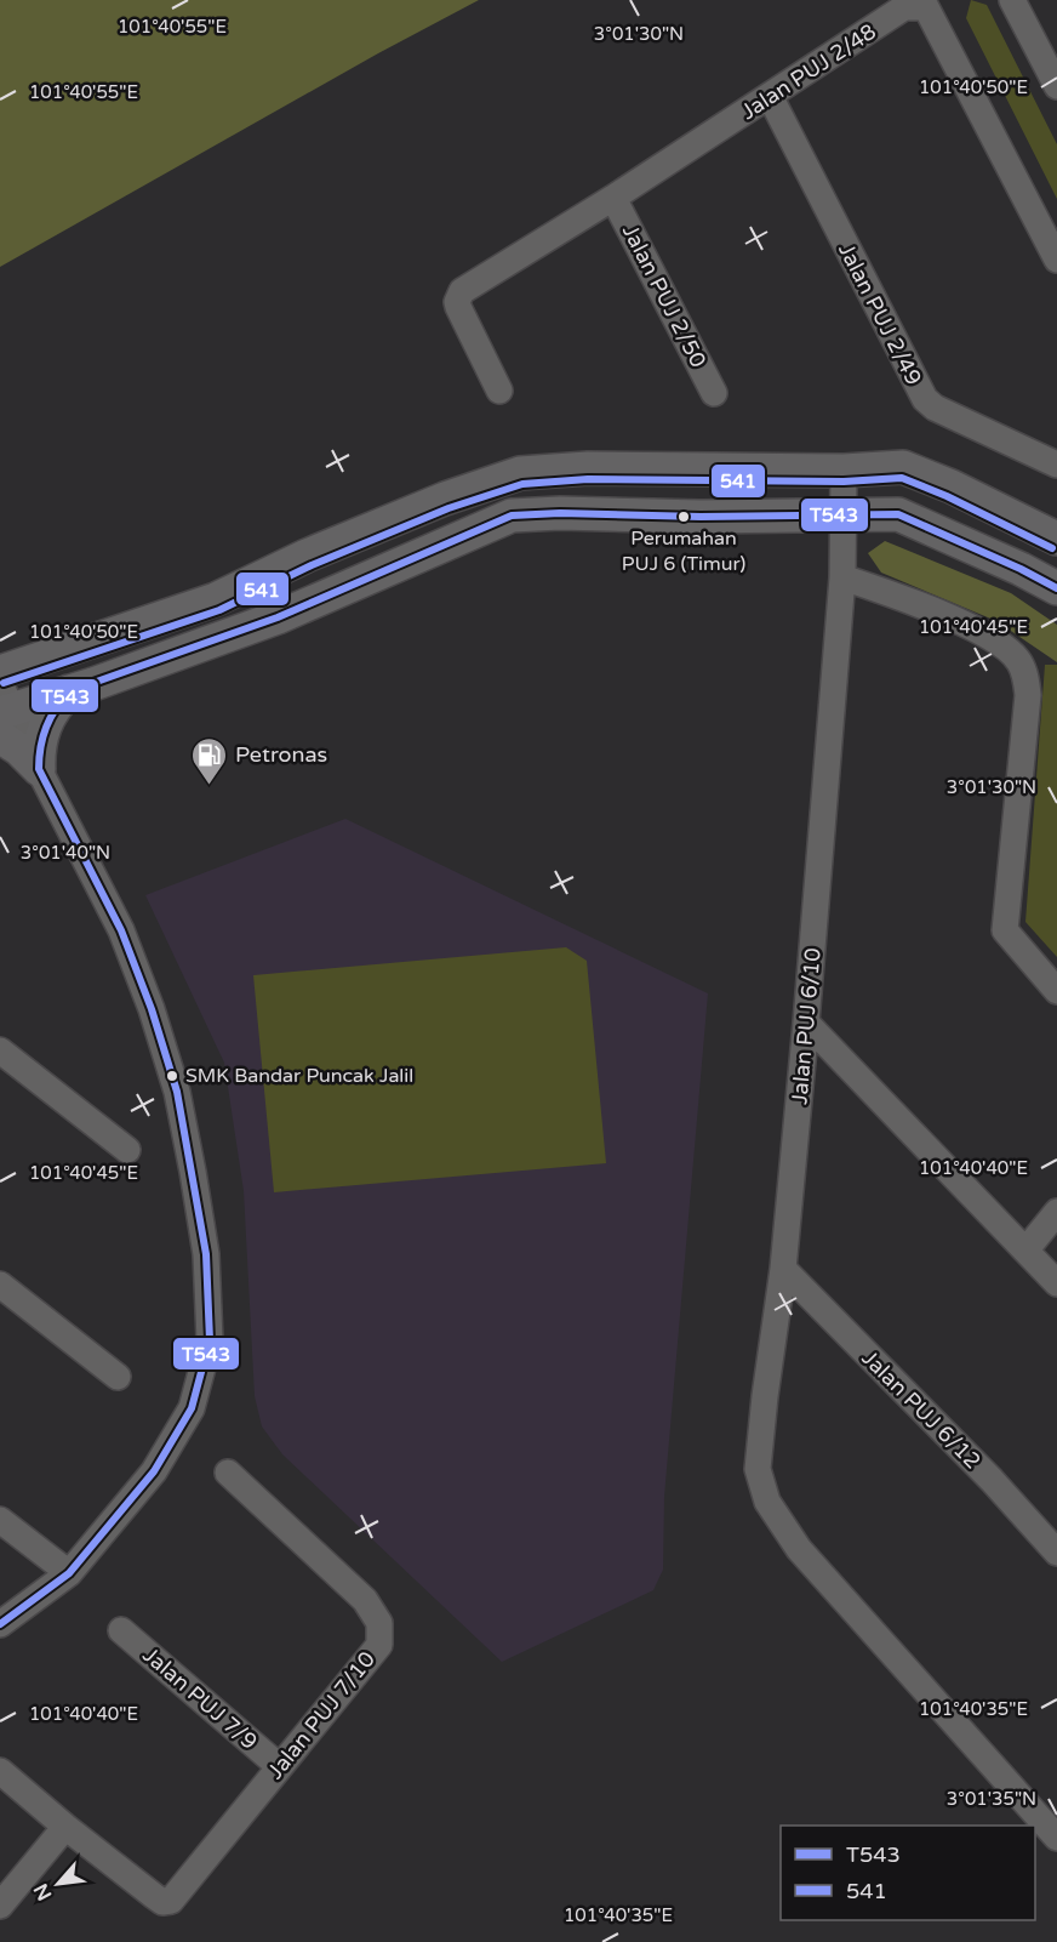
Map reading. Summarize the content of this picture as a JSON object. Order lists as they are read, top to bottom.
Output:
{
  "streets": {
    "street": [
      "Jalan PUJ 2/48",
      "Jalan PUJ 2/50",
      "Jalan PUJ 2/49",
      "Jalan PUJ 6/10",
      "Jalan PUJ 6/12",
      "Jalan PUJ 7/9",
      "Jalan PUJ 7/10"
    ]
  },
  "crossings": [
    ["Jalan PUJ 2/48", "Jalan PUJ 2/50"],
    ["Jalan PUJ 2/48", "Jalan PUJ 2/49"],
    ["Jalan PUJ 6/10", "Jalan PUJ 6/12"],
    ["Jalan PUJ 7/9", "Jalan PUJ 7/10"]
  ],
  "places": {
    "other": ["Perumahan PUJ 6 (Timur)", "SMK Bandar Puncak Jalil"],
    "fuel station": ["Petronas"]
  },
  "lines": ["transit line 541", "transit line T543"],
  "legend": ["T543", "541"],
  "north": "bottom left",
  "coordinates": [
    "101°40'55\"E",
    "3°01'30\"N",
    "101°40'50\"E",
    "101°40'45\"E",
    "3°01'40\"N",
    "101°40'40\"E",
    "101°40'35\"E",
    "3°01'35\"N"
  ]
}
